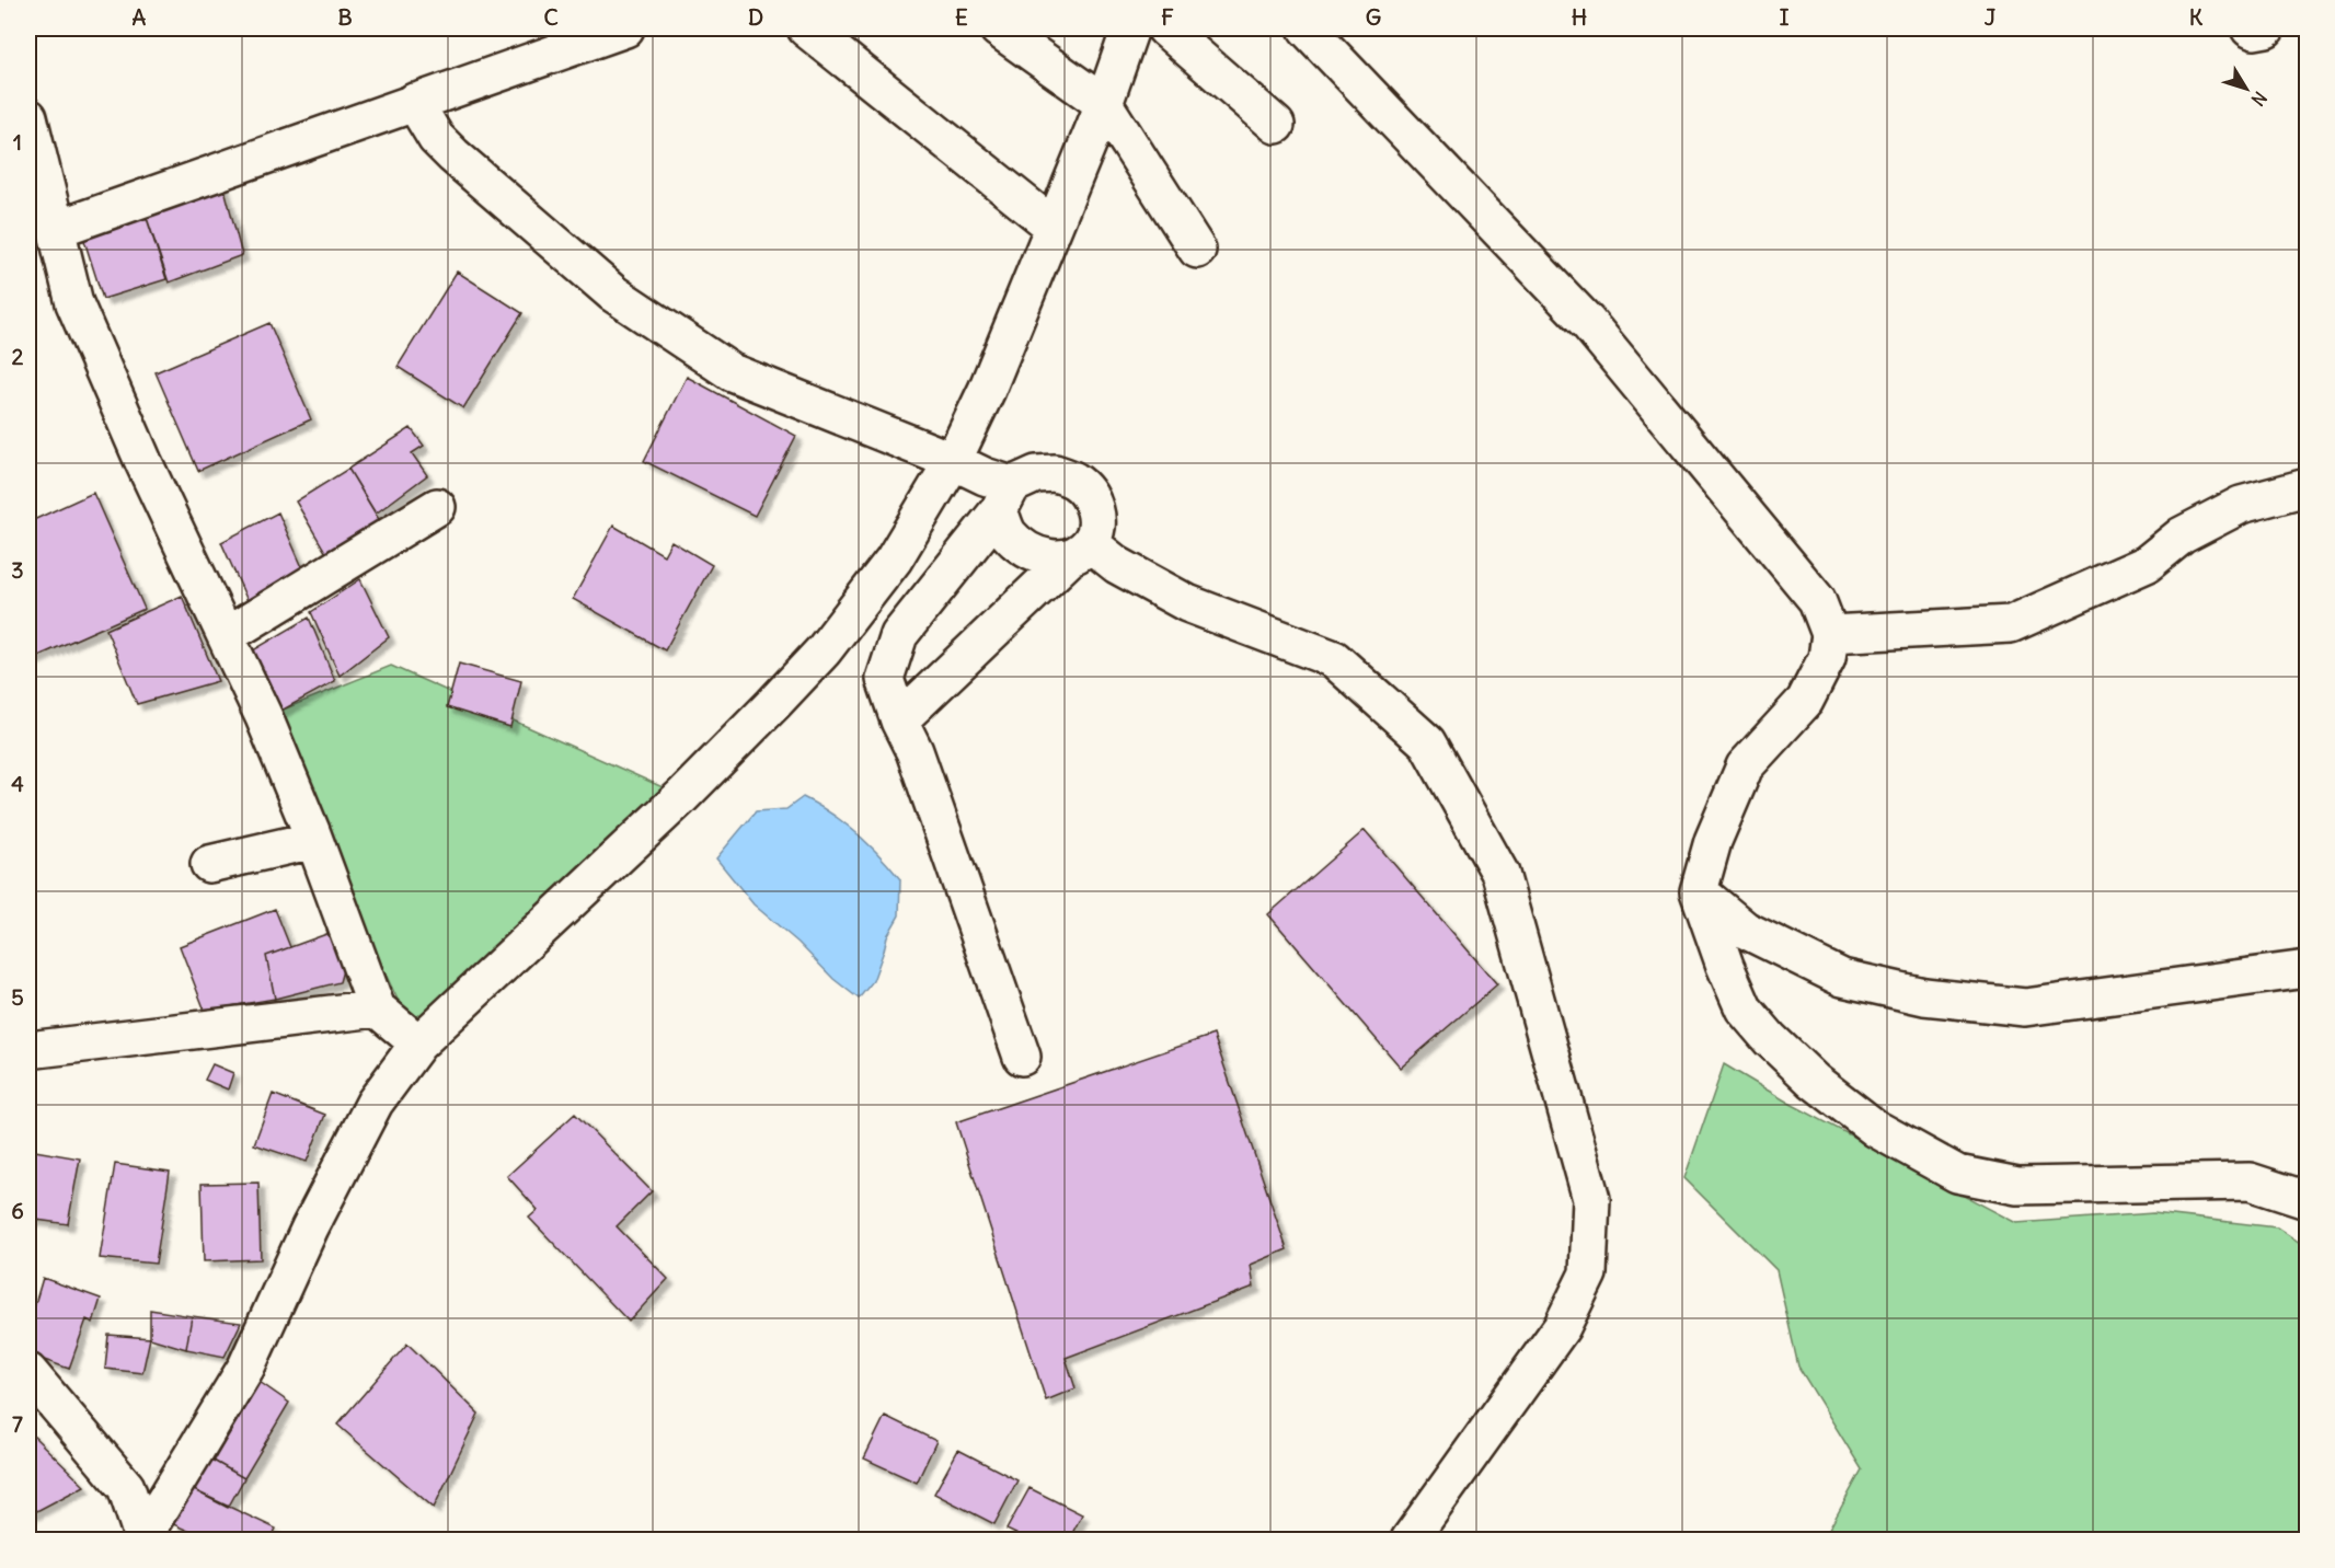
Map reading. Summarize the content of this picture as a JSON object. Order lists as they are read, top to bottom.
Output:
{
  "north": "bottom right",
  "grid": {
    "columns": [
      "A",
      "B",
      "C",
      "D",
      "E",
      "F",
      "G",
      "H",
      "I",
      "J",
      "K"
    ],
    "rows": [
      "1",
      "2",
      "3",
      "4",
      "5",
      "6",
      "7"
    ]
  }
}
